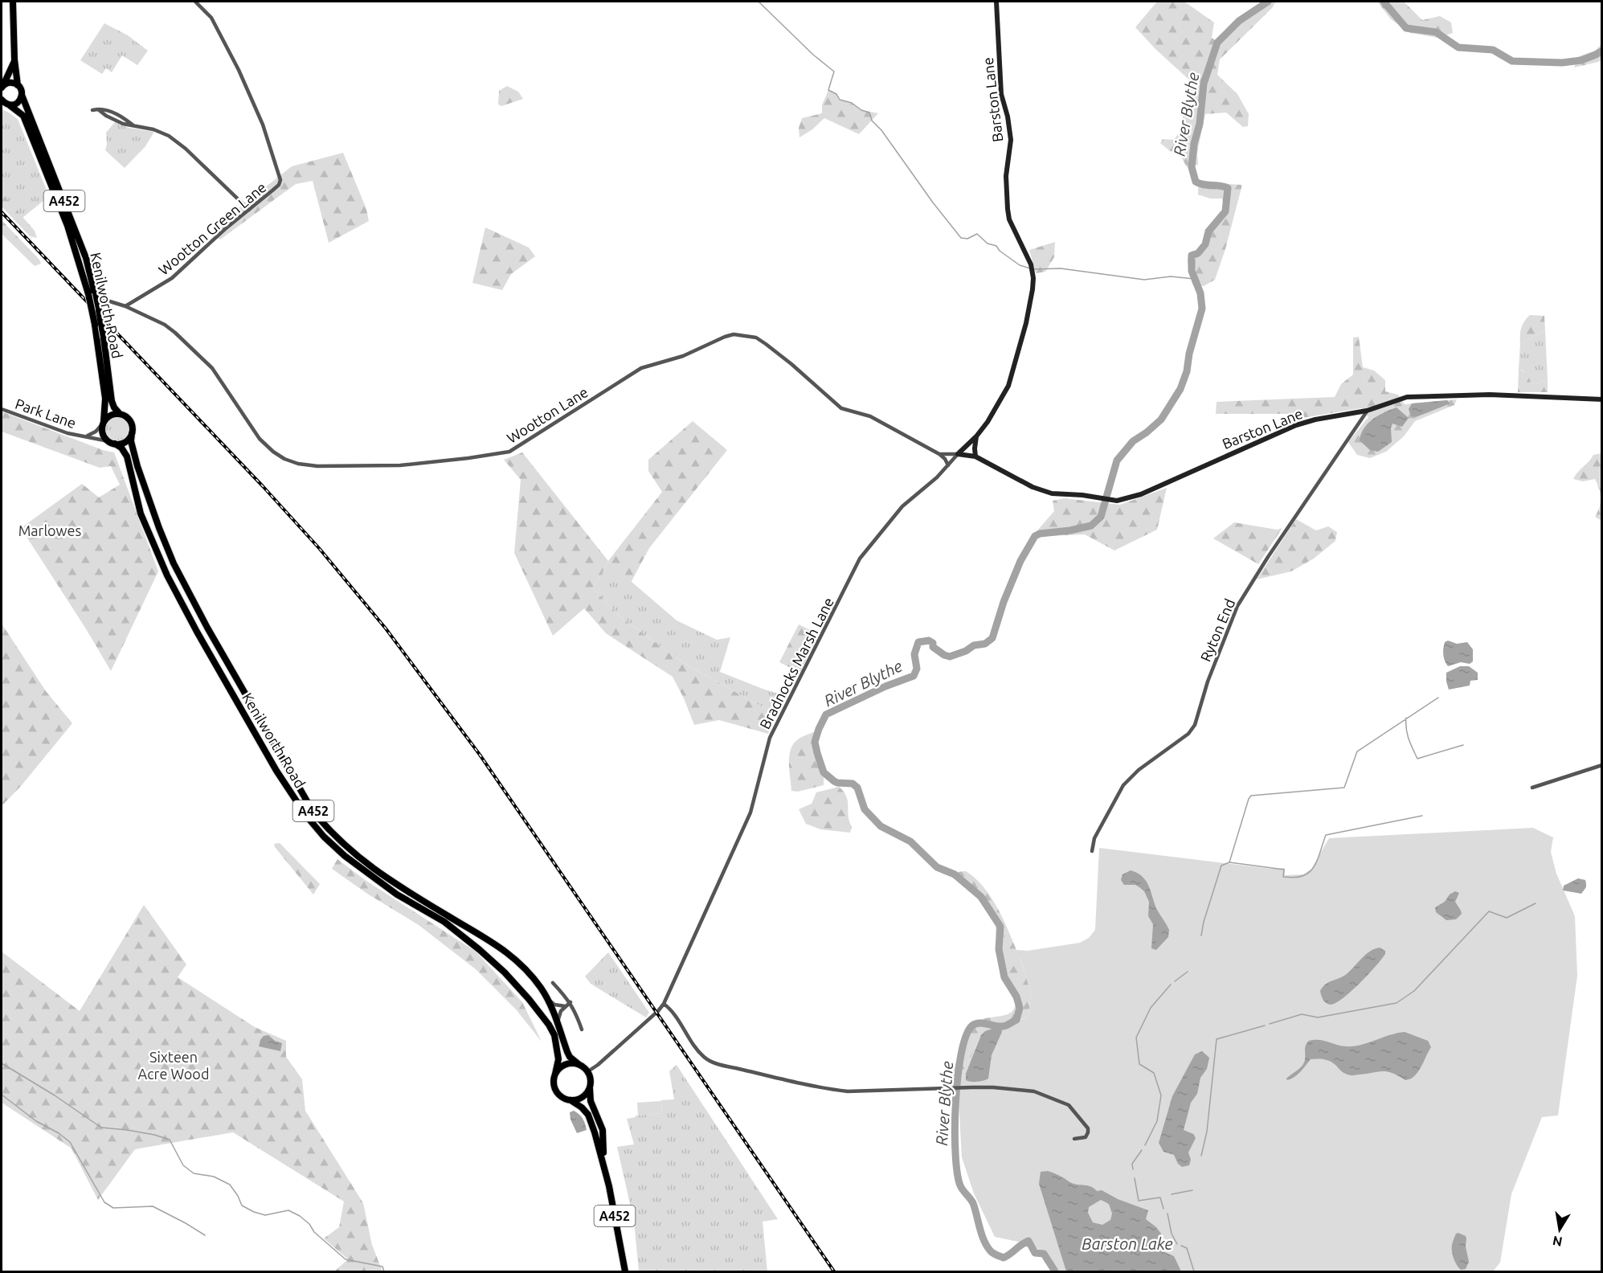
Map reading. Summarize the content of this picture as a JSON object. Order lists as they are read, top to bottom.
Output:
{
  "streets": {
    "highway": ["A452", "Kenilworth Road"],
    "street": [
      "Barston Lane",
      "Wootton Green Lane",
      "Park Lane",
      "Wootton Lane",
      "Ryton End",
      "Bradnocks Marsh Lane"
    ]
  },
  "crossings": [
    ["Barston Lane", "Wootton Lane"],
    ["Barston Lane", "Ryton End"],
    ["Barston Lane", "Bradnocks Marsh Lane"],
    ["A452", "Kenilworth Road"],
    ["A452", "Park Lane"],
    ["A452", "Bradnocks Marsh Lane"],
    ["Wootton Green Lane", "Wootton Lane"],
    ["Kenilworth Road", "Park Lane"],
    ["Kenilworth Road", "Wootton Lane"],
    ["Kenilworth Road", "Bradnocks Marsh Lane"],
    ["Wootton Lane", "Bradnocks Marsh Lane"]
  ],
  "water": ["River Blythe", "Barston Lake"],
  "parks": ["Marlowes", "Sixteen Acre Wood"],
  "north": "bottom"
}
